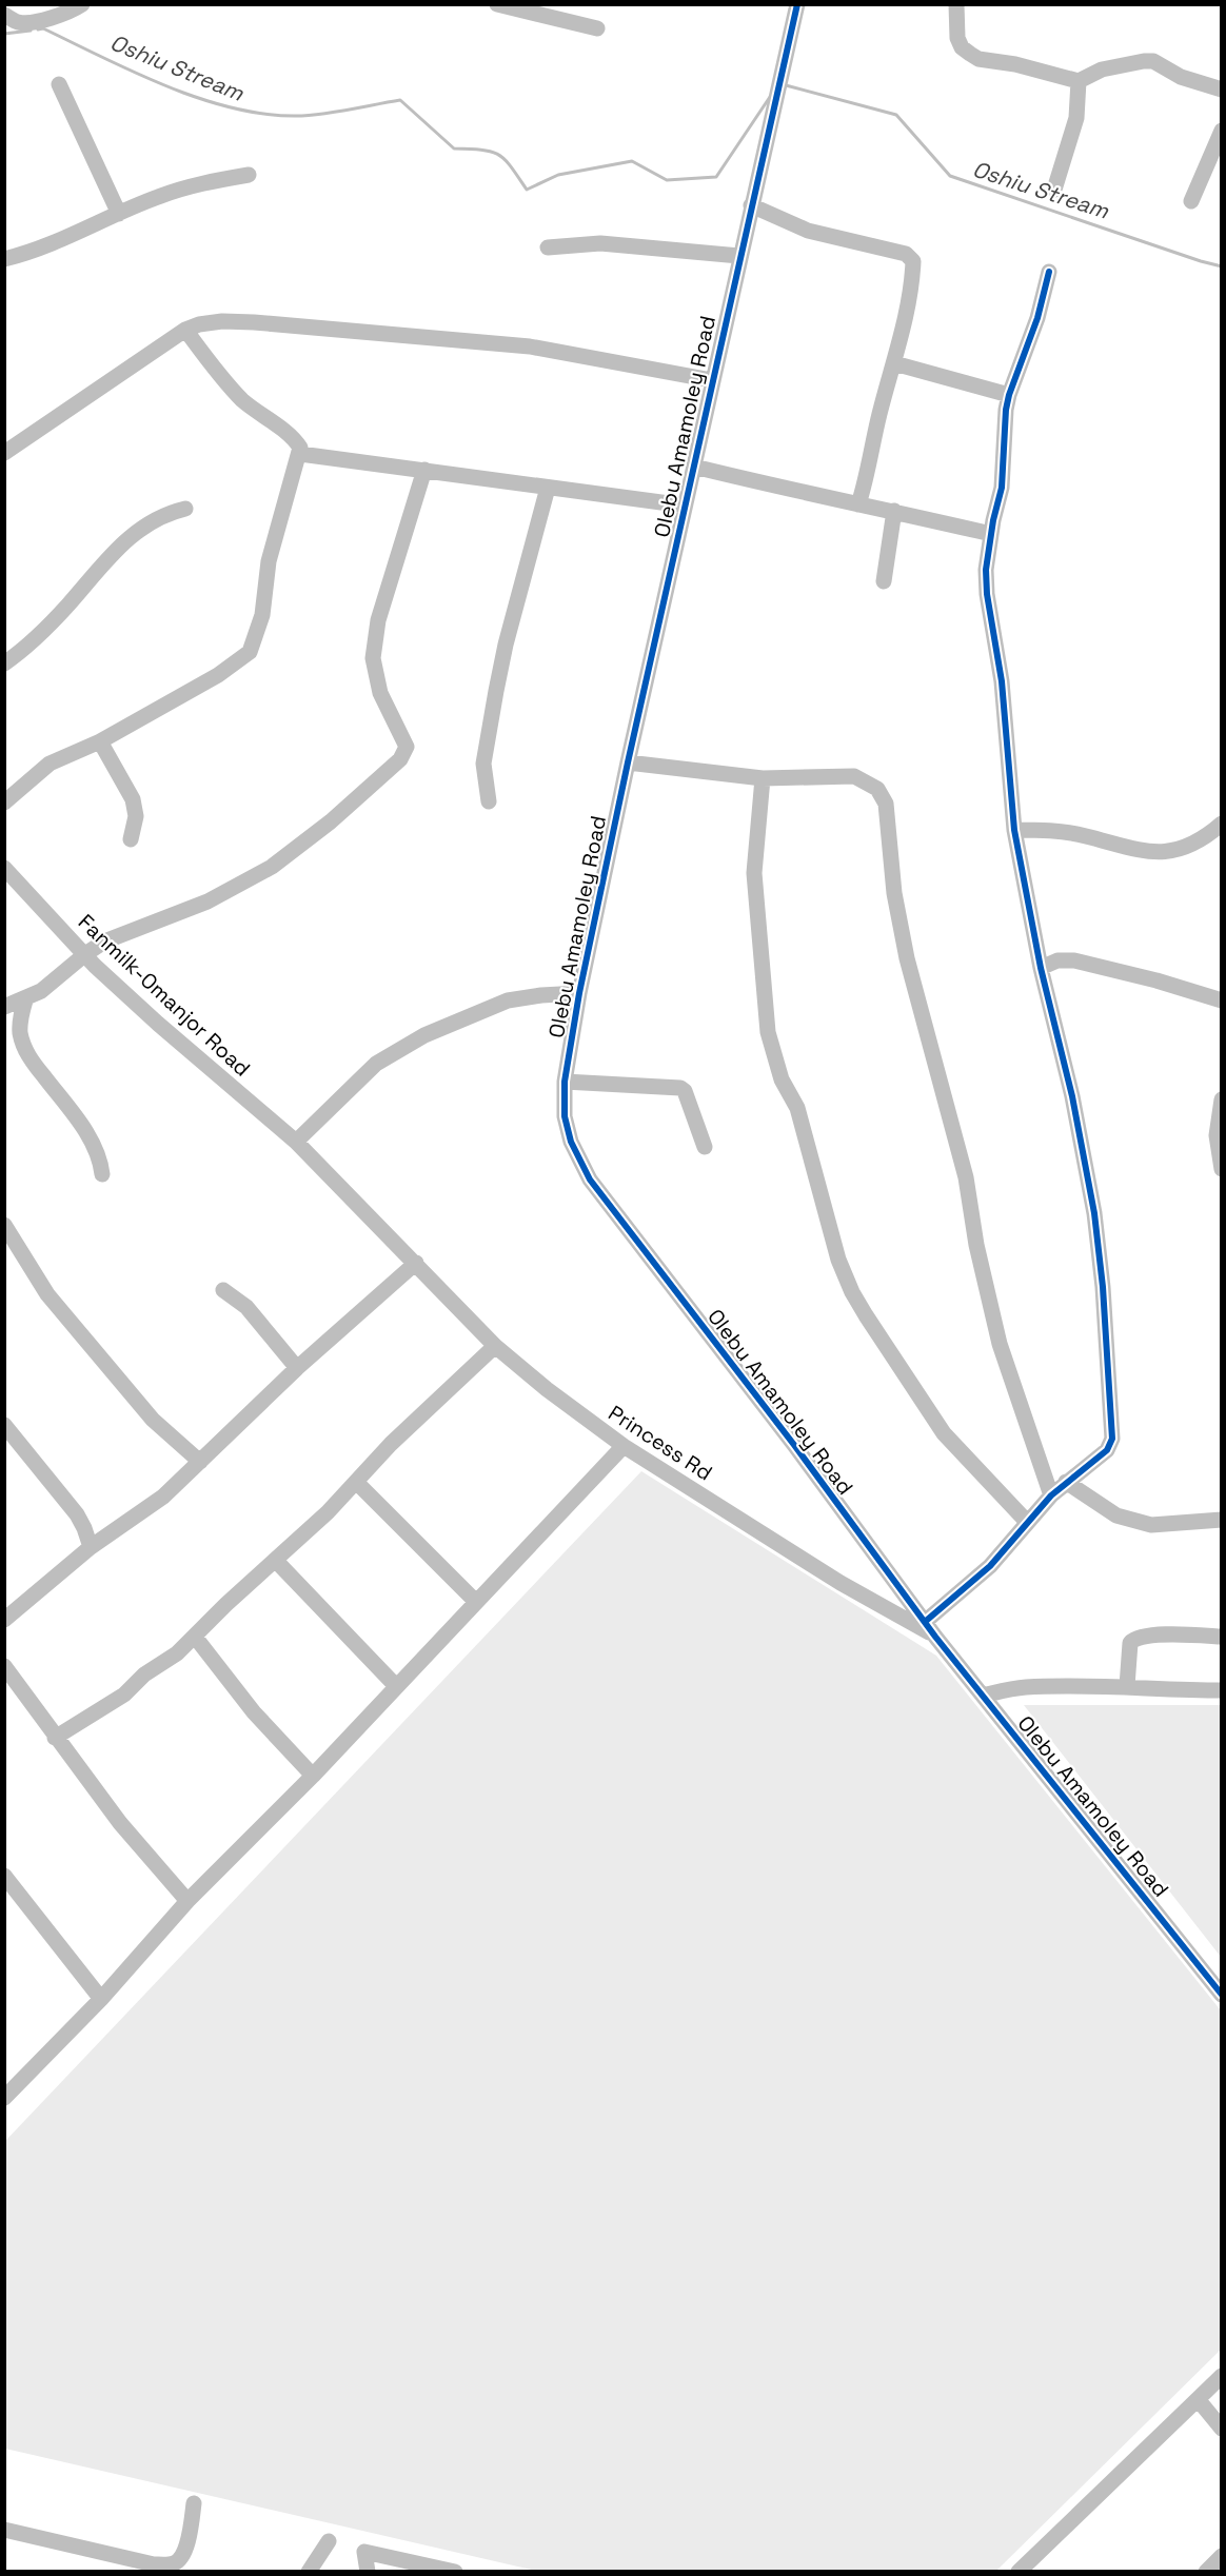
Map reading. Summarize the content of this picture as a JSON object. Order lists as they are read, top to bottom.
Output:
{
  "streets": {
    "street": ["Olebu Amamoley Road", "Fanmilk-Omanjor Road", "Princess Rd"]
  },
  "crossings": [
    ["Olebu Amamoley Road", "Princess Rd"],
    ["Fanmilk-Omanjor Road", "Princess Rd"]
  ],
  "water": ["Oshiu Stream"]
}
